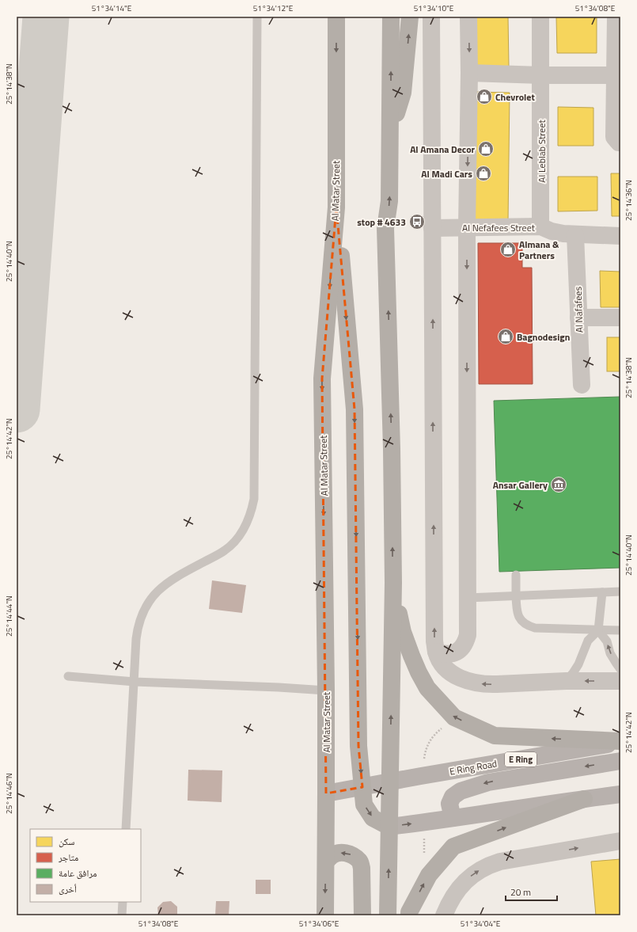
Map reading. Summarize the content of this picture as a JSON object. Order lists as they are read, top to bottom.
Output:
{
  "streets": {
    "highway": ["Al Matar Street"],
    "main road": ["E Ring", "E Ring Road"],
    "street": ["Al Leblab Street", "Al Nefafees Street", "Al Nafafees"]
  },
  "crossings": [
    ["Al Leblab Street", "Al Nefafees Street"],
    ["Al Matar Street", "E Ring Road"],
    ["Al Nefafees Street", "Al Nafafees"]
  ],
  "places": {
    "shop": [
      "Chevrolet",
      "Al Amana Decor",
      "Al Madi Cars",
      "Almana & Partners",
      "Bagnodesign"
    ],
    "bus stop": ["stop # 4633"],
    "museum": ["Ansar Gallery"]
  },
  "legend": [
    "سكن",
    "متاجر",
    "مرافق عامة",
    "أخرى"
  ],
  "scale_bar": "20 m",
  "coordinates": [
    "51°34'14\"E",
    "51°34'12\"E",
    "51°34'10\"E",
    "51°34'08\"E",
    "25°14'38\"N",
    "25°14'36\"N",
    "25°14'40\"N",
    "25°14'42\"N",
    "25°14'44\"N",
    "25°14'46\"N",
    "51°34'06\"E",
    "51°34'04\"E"
  ]
}
